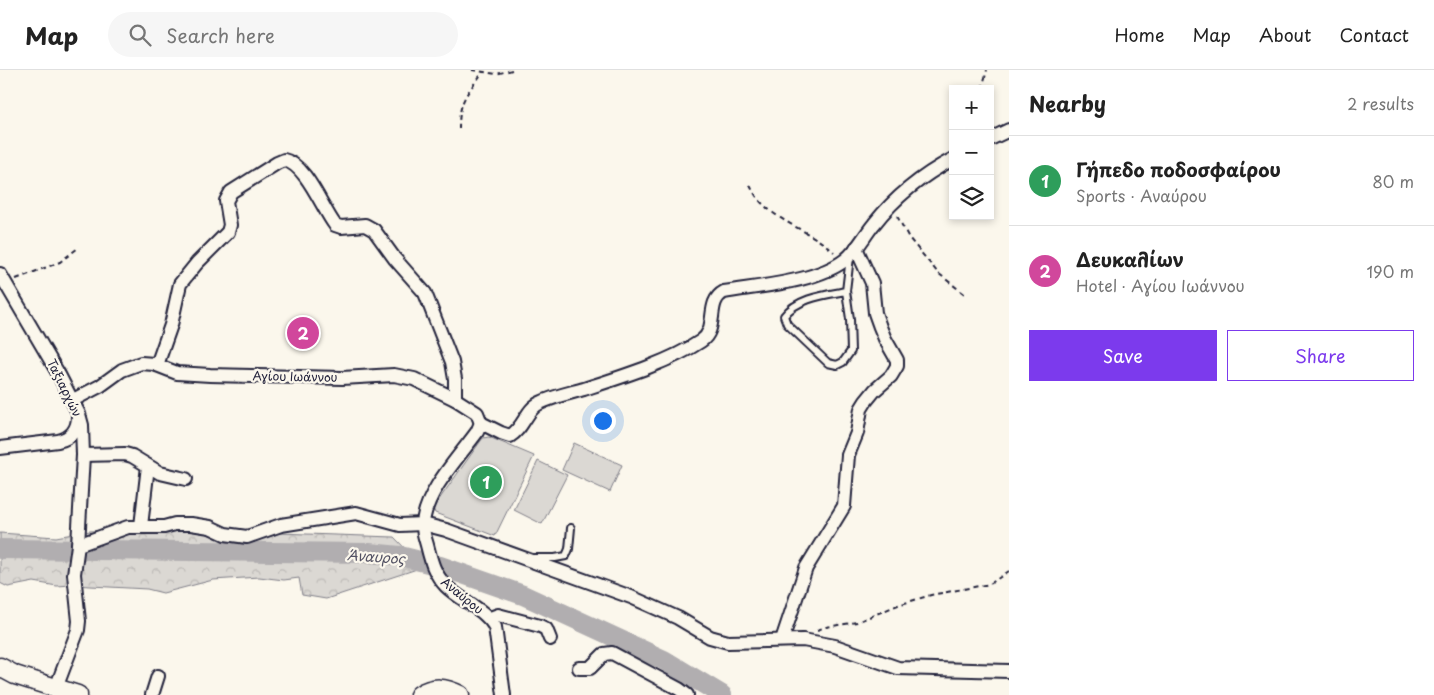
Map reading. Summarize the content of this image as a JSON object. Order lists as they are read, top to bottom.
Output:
{
  "streets": {
    "street": ["Αγίου Ιωάννου", "Ταξιαρχών", "Αναύρου"]
  },
  "crossings": [
    ["Αγίου Ιωάννου", "Ταξιαρχών"],
    ["Αγίου Ιωάννου", "Αναύρου"]
  ],
  "water": ["Άναυρος"],
  "page": {
    "header": "Map",
    "search": "Search here",
    "nav": [
      "Home",
      "Map",
      "About",
      "Contact"
    ],
    "heading": ["Nearby", "2 results"],
    "map_buttons": ["+", "−"],
    "list": [
      {
        "mark": "1",
        "name": "Γήπεδο ποδοσφαίρου",
        "note": "Sports · Αναύρου",
        "value": "80 m"
      },
      {
        "mark": "2",
        "name": "Δευκαλίων",
        "note": "Hotel · Αγίου Ιωάννου",
        "value": "190 m"
      }
    ],
    "pins": ["2", "1"],
    "buttons": ["Save", "Share"]
  }
}
